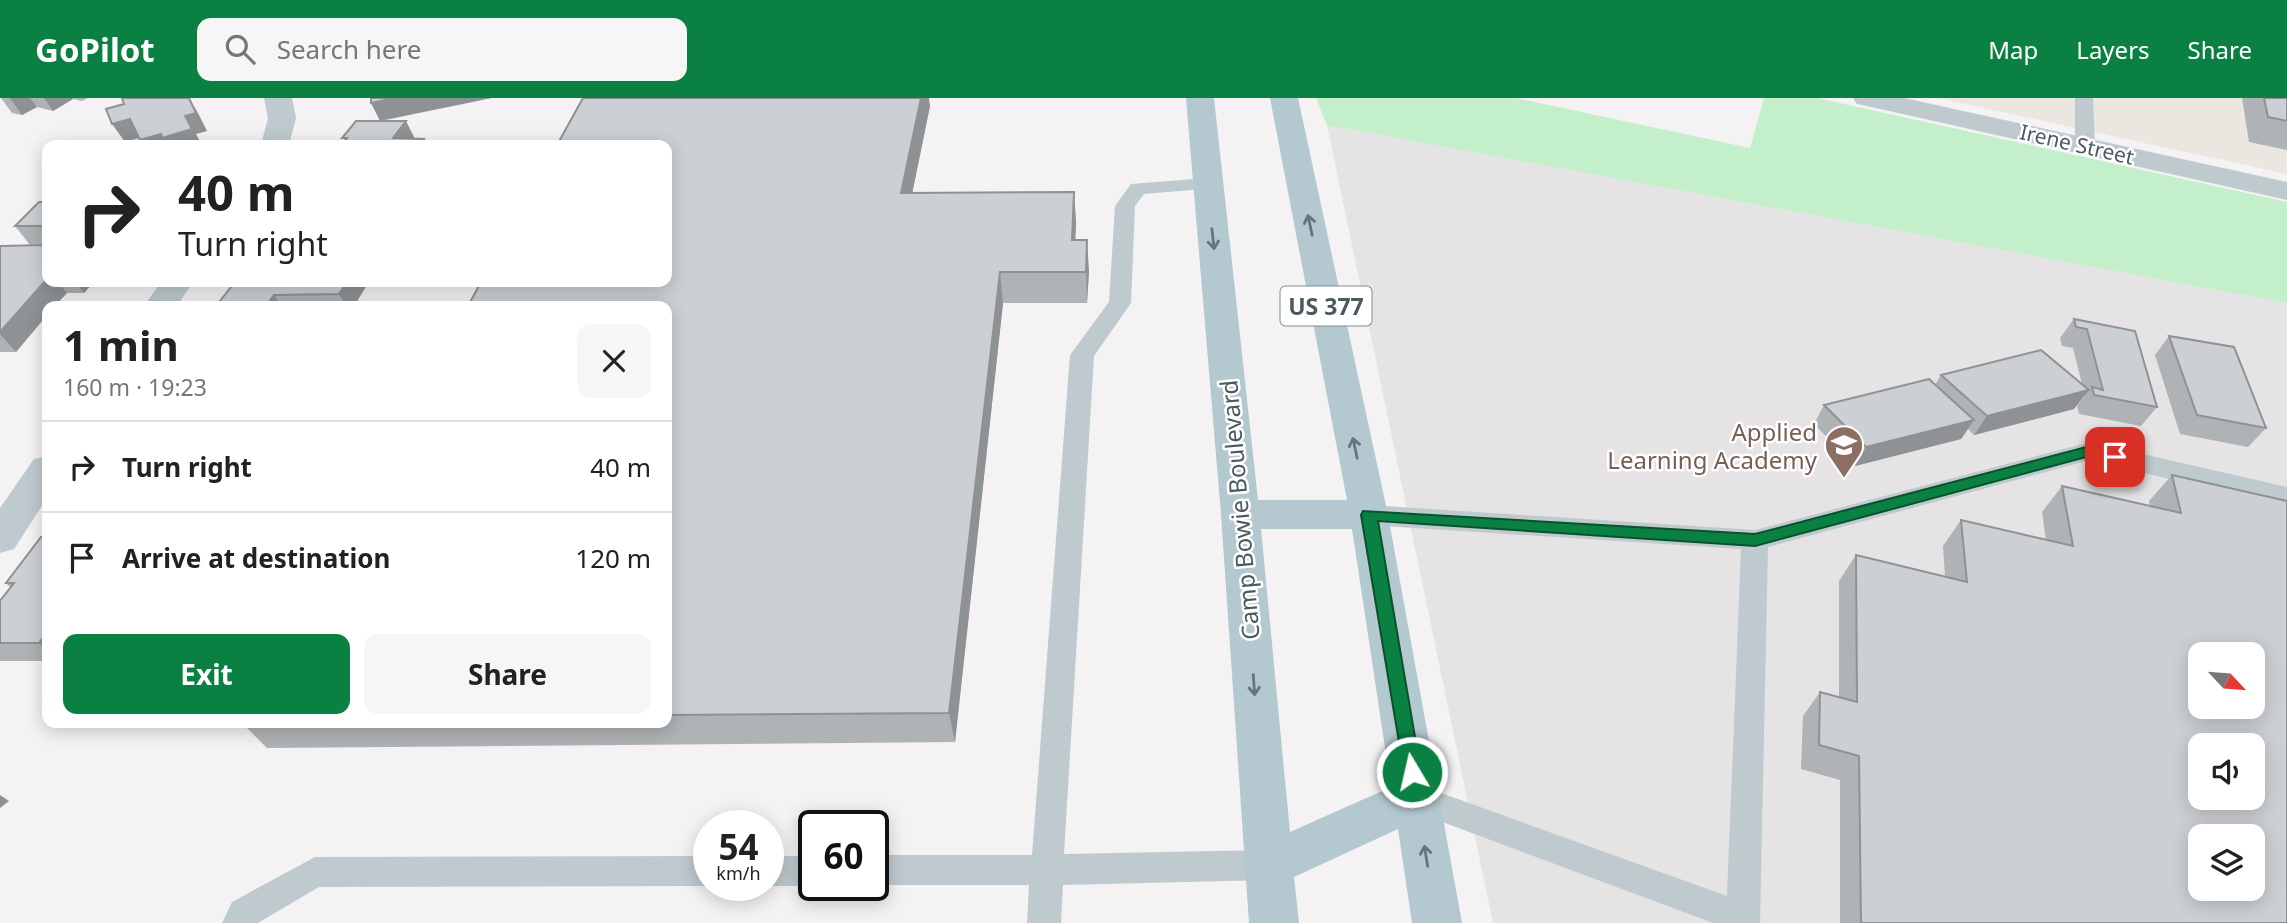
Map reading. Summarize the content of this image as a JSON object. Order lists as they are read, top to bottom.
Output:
{
  "streets": {
    "main road": ["US 377", "Camp Bowie Boulevard"],
    "street": ["Irene Street"]
  },
  "places": {
    "school or university": ["Applied Learning Academy"]
  },
  "north": "bottom right",
  "page": {
    "header": "GoPilot",
    "search": "Search here",
    "nav": ["Map", "Layers", "Share"],
    "turn": ["40 m", "Turn right"],
    "heading": ["1 min", "160 m · 19:23"],
    "list": [
      {
        "name": "Turn right",
        "value": "40 m"
      },
      {
        "name": "Arrive at destination",
        "value": "120 m"
      }
    ],
    "buttons": ["Exit", "Share"],
    "speed": "54 km/h",
    "limit": "60"
  }
}
